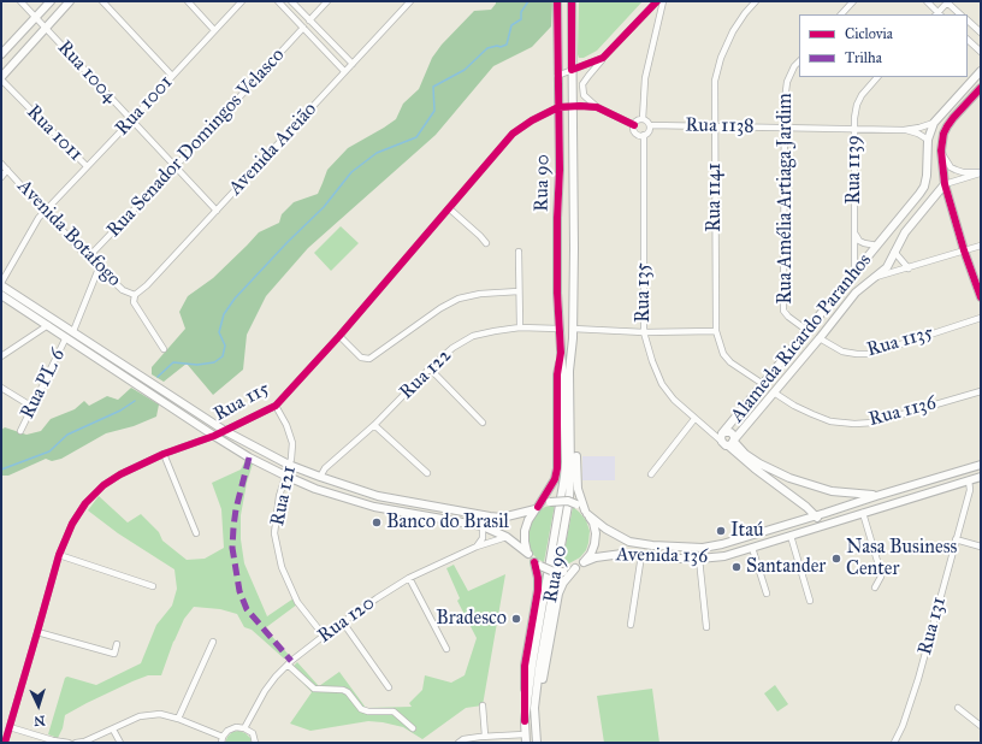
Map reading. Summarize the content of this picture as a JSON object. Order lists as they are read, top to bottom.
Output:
{
  "streets": {
    "main road": ["Rua 90", "Alameda Ricardo Paranhos", "Avenida 136"],
    "street": [
      "Rua 1004",
      "Rua 1001",
      "Rua 1138",
      "Rua 1011",
      "Rua Senador Domingos Velasco",
      "Avenida Areião",
      "Rua 1139",
      "Rua 1141",
      "Rua Amélia Artiaga Jardim",
      "Avenida Botafogo",
      "Rua 135",
      "Rua 1135",
      "Rua 122",
      "Rua PL 6",
      "Rua 115",
      "Rua 1136",
      "Rua 121",
      "Rua 120",
      "Rua 131"
    ]
  },
  "crossings": [
    ["Rua 1004", "Rua 1001"],
    ["Rua 1004", "Rua Senador Domingos Velasco"],
    ["Rua 1004", "Avenida Areião"],
    ["Rua 1001", "Rua 1011"],
    ["Rua 1001", "Avenida Botafogo"],
    ["Rua 1138", "Rua 1139"],
    ["Rua 1138", "Rua 1141"],
    ["Rua 1138", "Rua Amélia Artiaga Jardim"],
    ["Rua 1138", "Rua 135"],
    ["Rua 1138", "Alameda Ricardo Paranhos"],
    ["Rua Senador Domingos Velasco", "Avenida Botafogo"],
    ["Avenida Areião", "Avenida Botafogo"],
    ["Rua 1139", "Alameda Ricardo Paranhos"],
    ["Rua 90", "Rua 122"],
    ["Rua 90", "Rua 115"],
    ["Rua 1141", "Alameda Ricardo Paranhos"],
    ["Rua Amélia Artiaga Jardim", "Alameda Ricardo Paranhos"],
    ["Rua 135", "Alameda Ricardo Paranhos"],
    ["Alameda Ricardo Paranhos", "Rua 1135"],
    ["Alameda Ricardo Paranhos", "Rua 1136"],
    ["Rua 115", "Rua 121"],
    ["Rua 121", "Rua 120"],
    ["Avenida 136", "Rua 131"]
  ],
  "places": [
    "Banco do Brasil",
    "Itaú",
    "Nasa Business Center",
    "Santander",
    "Bradesco"
  ],
  "legend": ["Ciclovia", "Trilha"],
  "north": "bottom"
}
